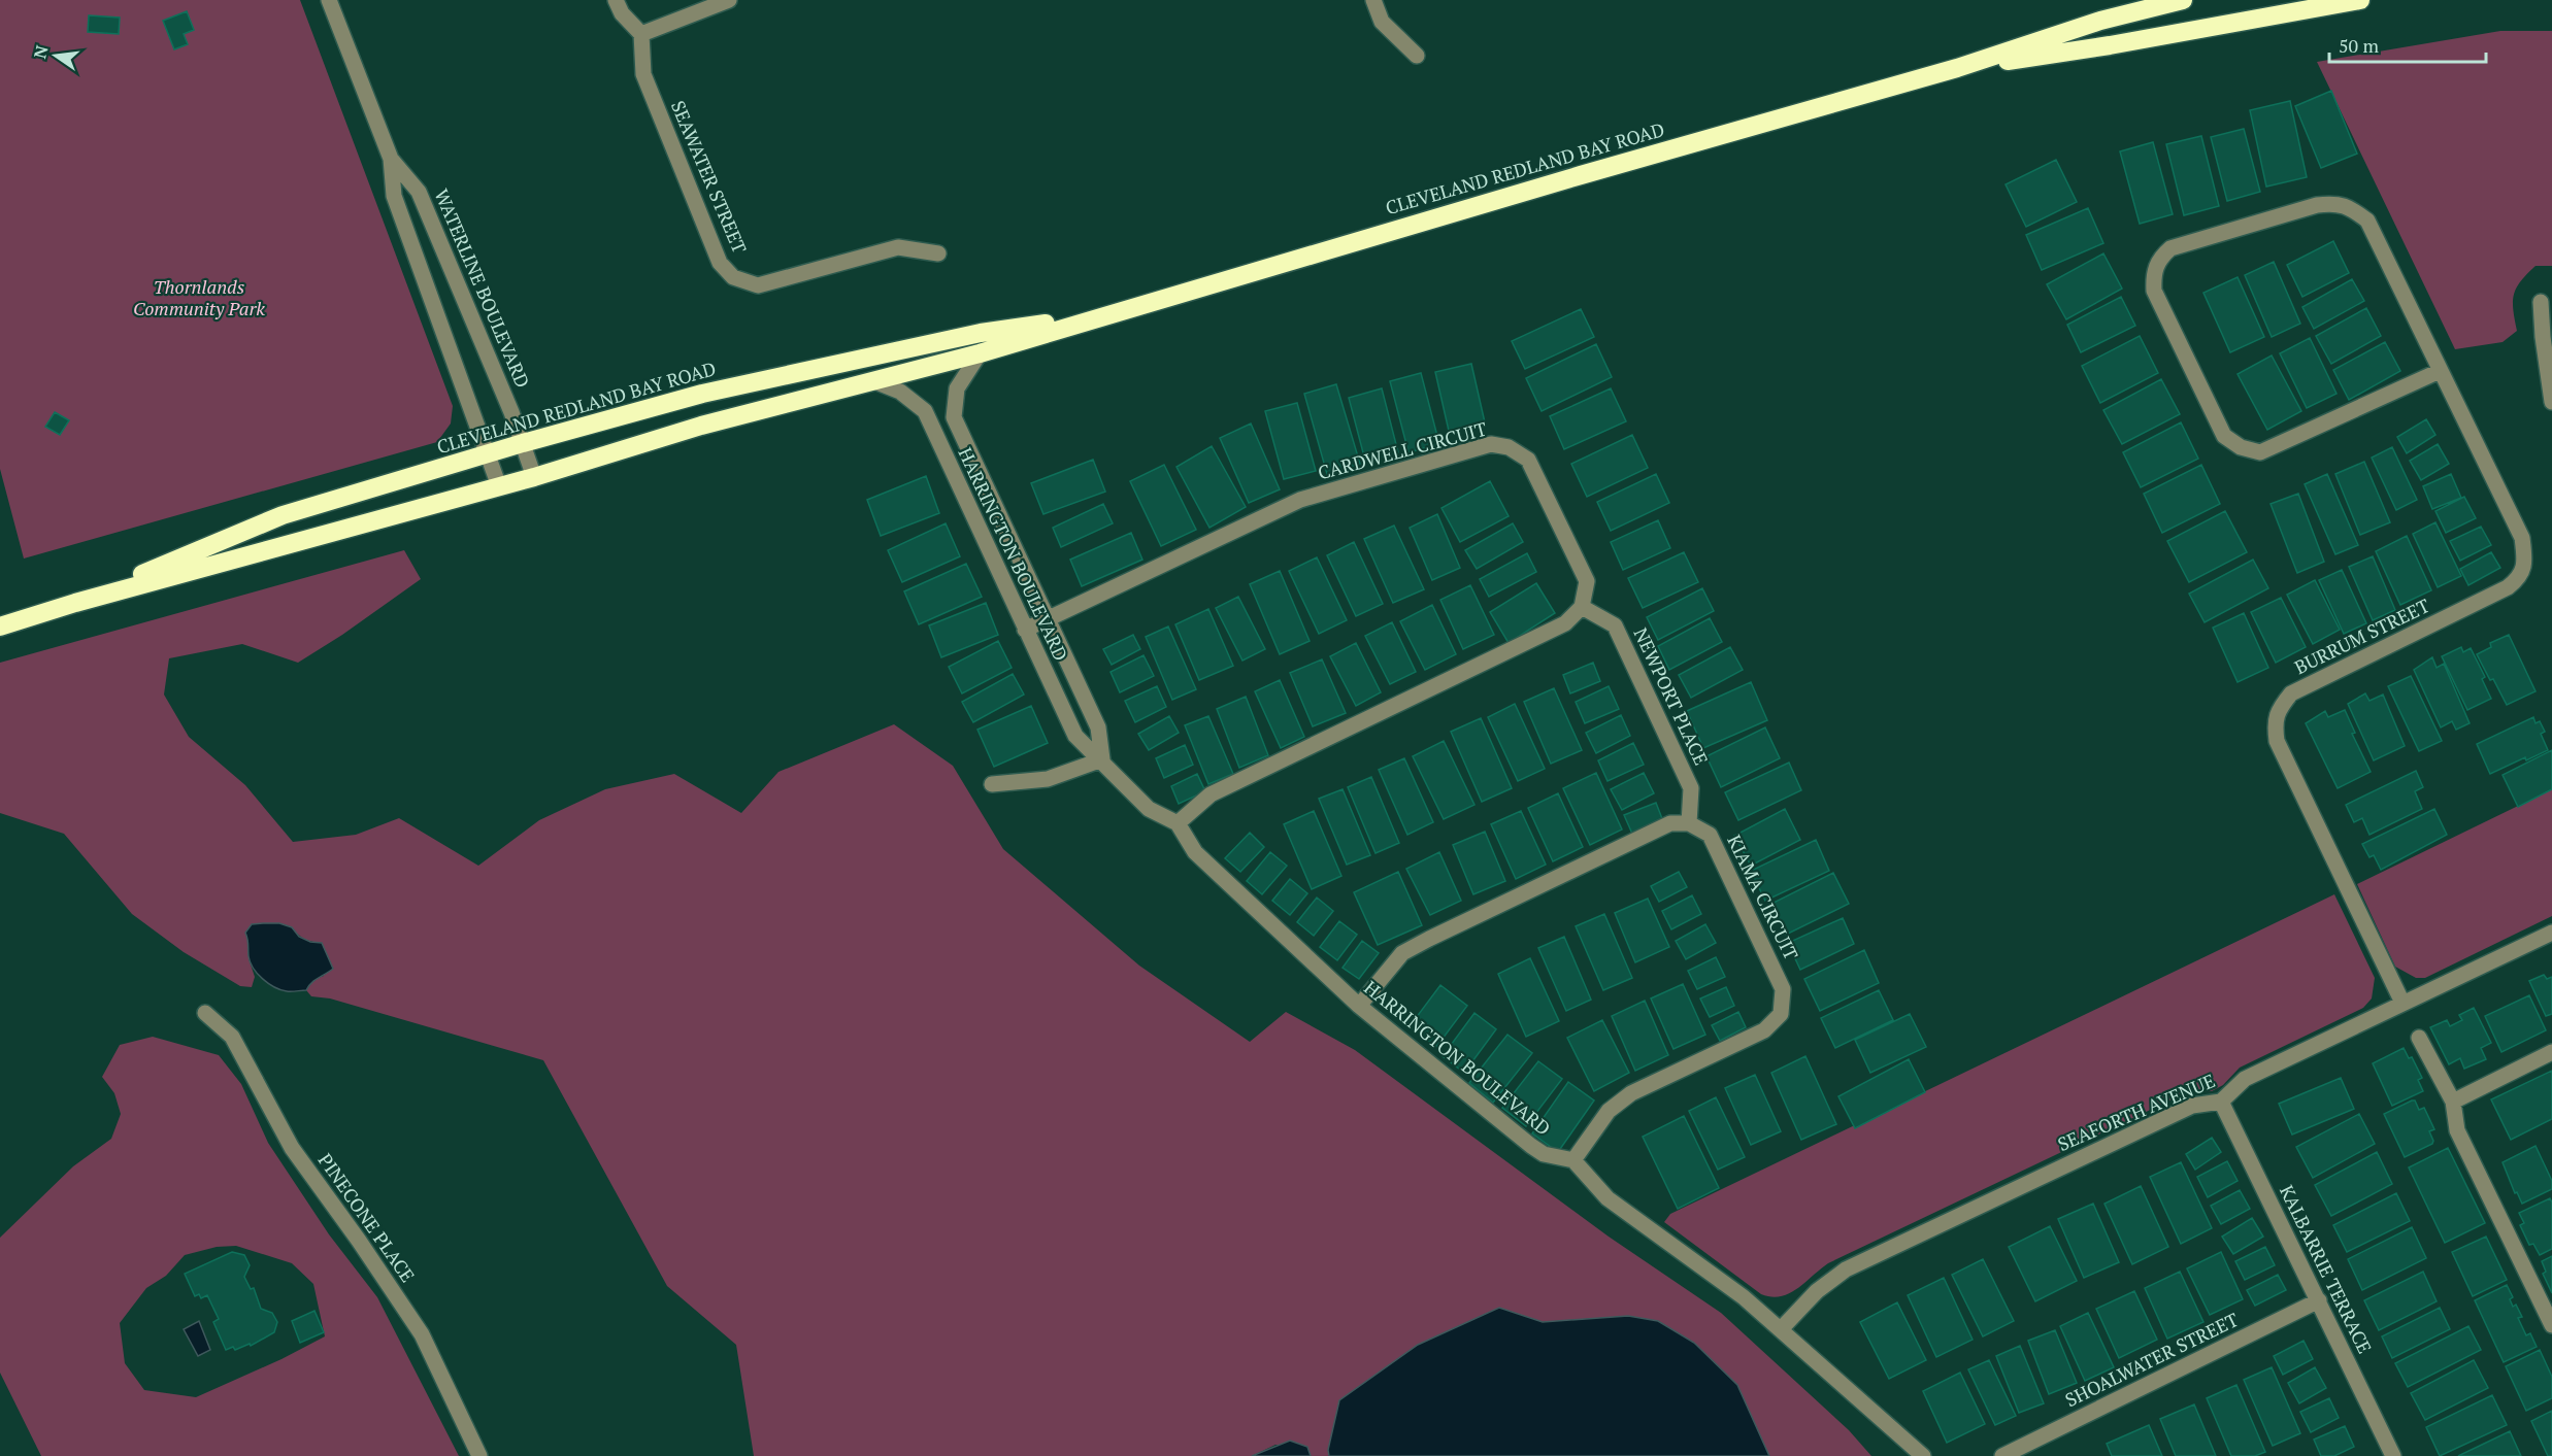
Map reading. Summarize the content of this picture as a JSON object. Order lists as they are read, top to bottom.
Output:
{
  "streets": {
    "highway": ["CLEVELAND REDLAND BAY ROAD"],
    "street": [
      "SEAWATER STREET",
      "WATERLINE BOULEVARD",
      "CARDWELL CIRCUIT",
      "HARRINGTON BOULEVARD",
      "BURRUM STREET",
      "NEWPORT PLACE",
      "KIAMA CIRCUIT",
      "SEAFORTH AVENUE",
      "PINECONE PLACE",
      "KALBARRIE TERRACE",
      "SHOALWATER STREET"
    ]
  },
  "crossings": [
    ["CLEVELAND REDLAND BAY ROAD", "WATERLINE BOULEVARD"],
    ["CLEVELAND REDLAND BAY ROAD", "HARRINGTON BOULEVARD"],
    ["CARDWELL CIRCUIT", "HARRINGTON BOULEVARD"],
    ["CARDWELL CIRCUIT", "NEWPORT PLACE"],
    ["HARRINGTON BOULEVARD", "KIAMA CIRCUIT"],
    ["BURRUM STREET", "SEAFORTH AVENUE"],
    ["NEWPORT PLACE", "KIAMA CIRCUIT"],
    ["SEAFORTH AVENUE", "KALBARRIE TERRACE"],
    ["KALBARRIE TERRACE", "SHOALWATER STREET"]
  ],
  "parks": ["Thornlands Community Park"],
  "scale_bar": "50 m",
  "north": "left"
}
